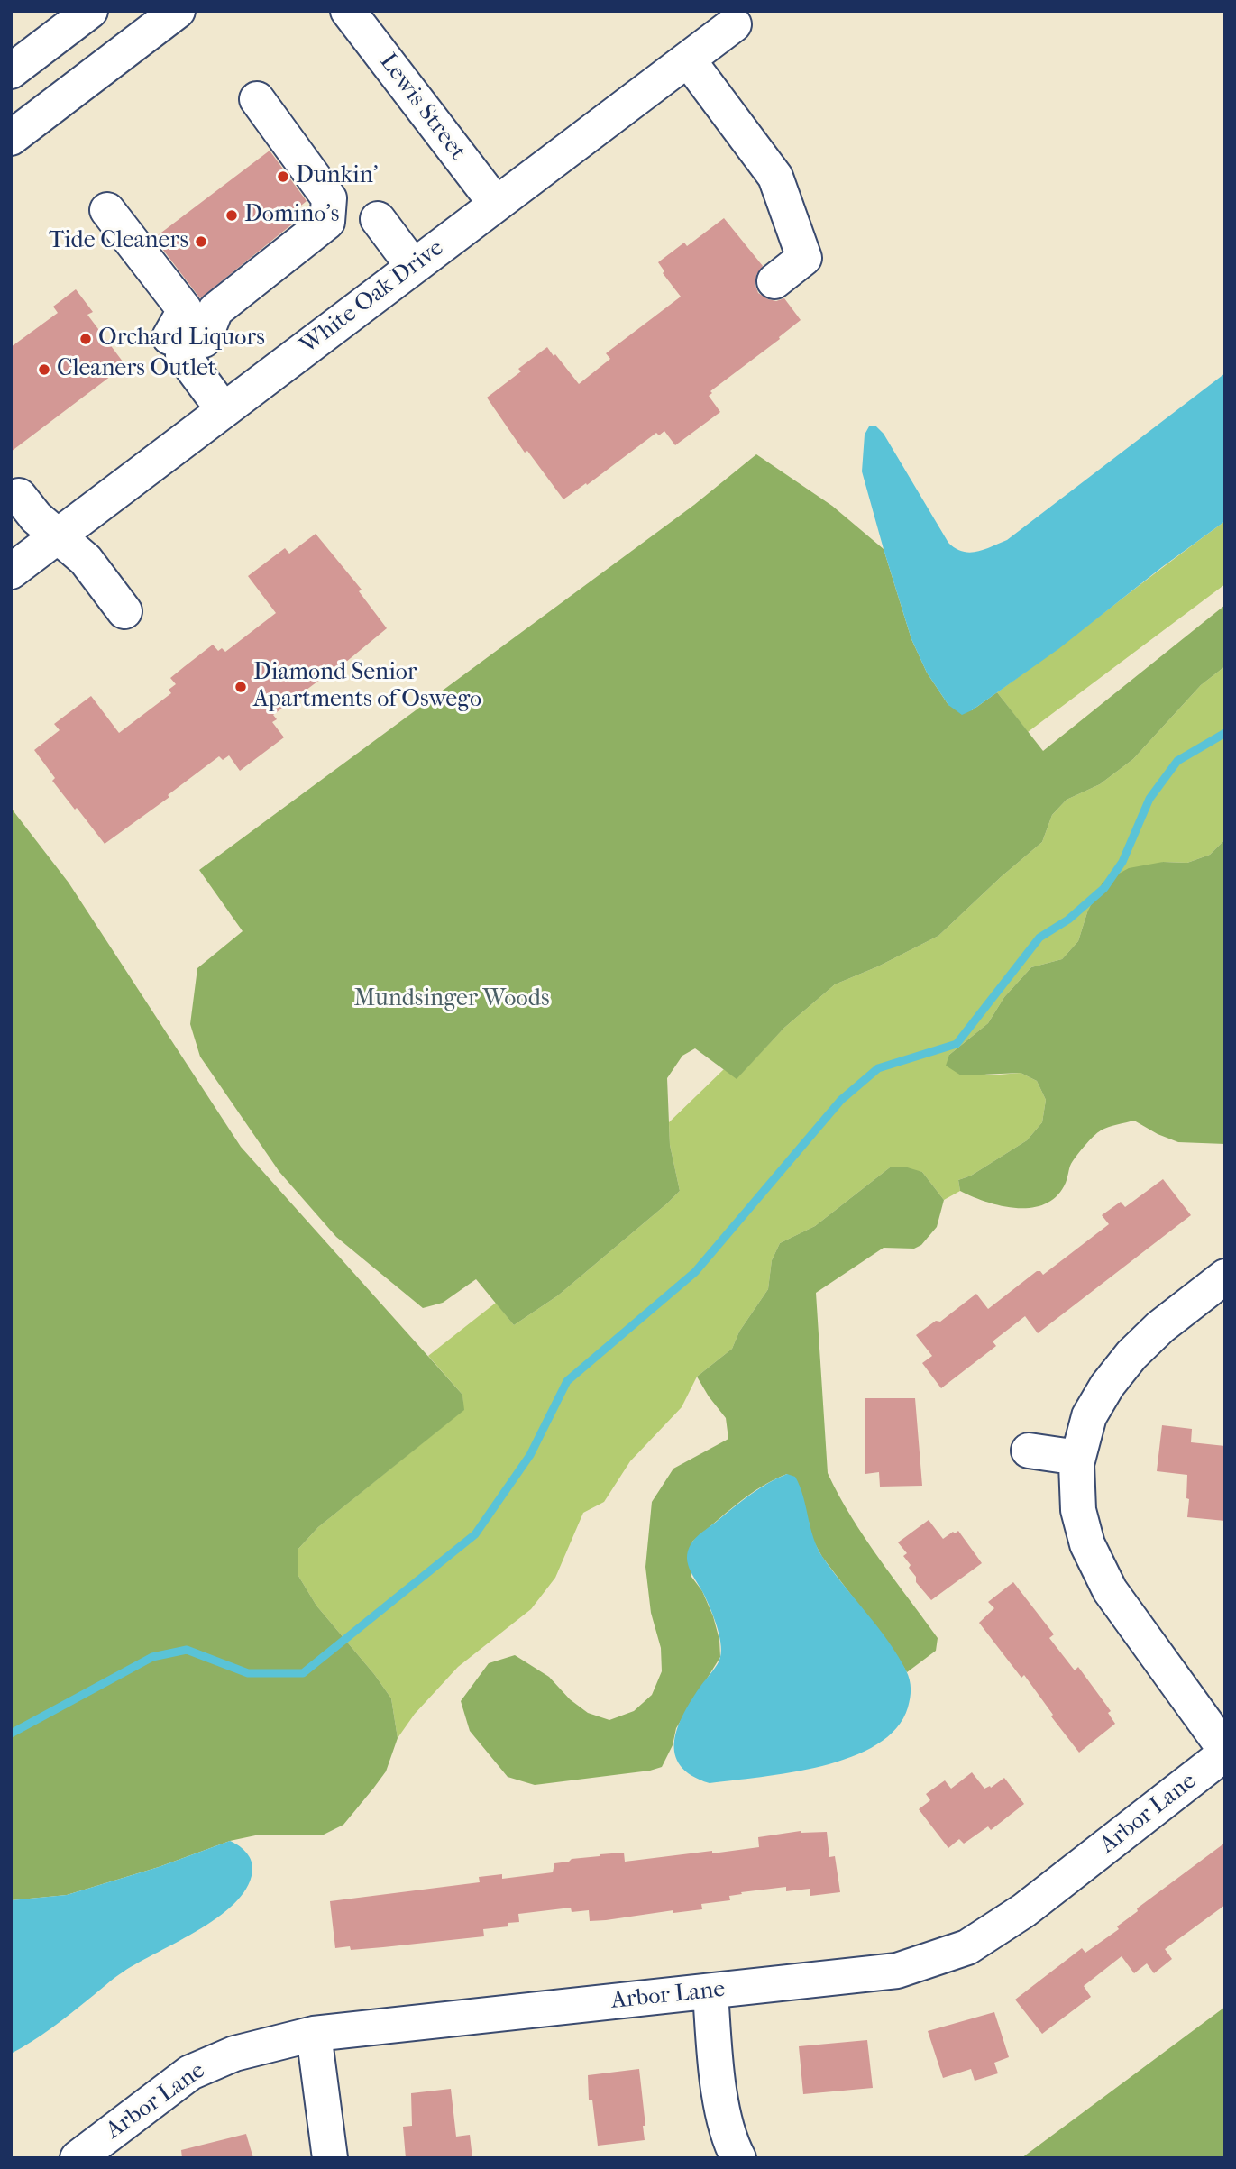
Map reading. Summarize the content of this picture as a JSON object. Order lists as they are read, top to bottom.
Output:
{
  "streets": {
    "street": ["Lewis Street", "White Oak Drive", "Arbor Lane"]
  },
  "crossings": [
    ["Lewis Street", "White Oak Drive"]
  ],
  "parks": ["Mundsinger Woods"],
  "places": [
    "Dunkin'",
    "Domino's",
    "Tide Cleaners",
    "Orchard Liquors",
    "Cleaners Outlet",
    "Diamond Senior Apartments of Oswego"
  ]
}
